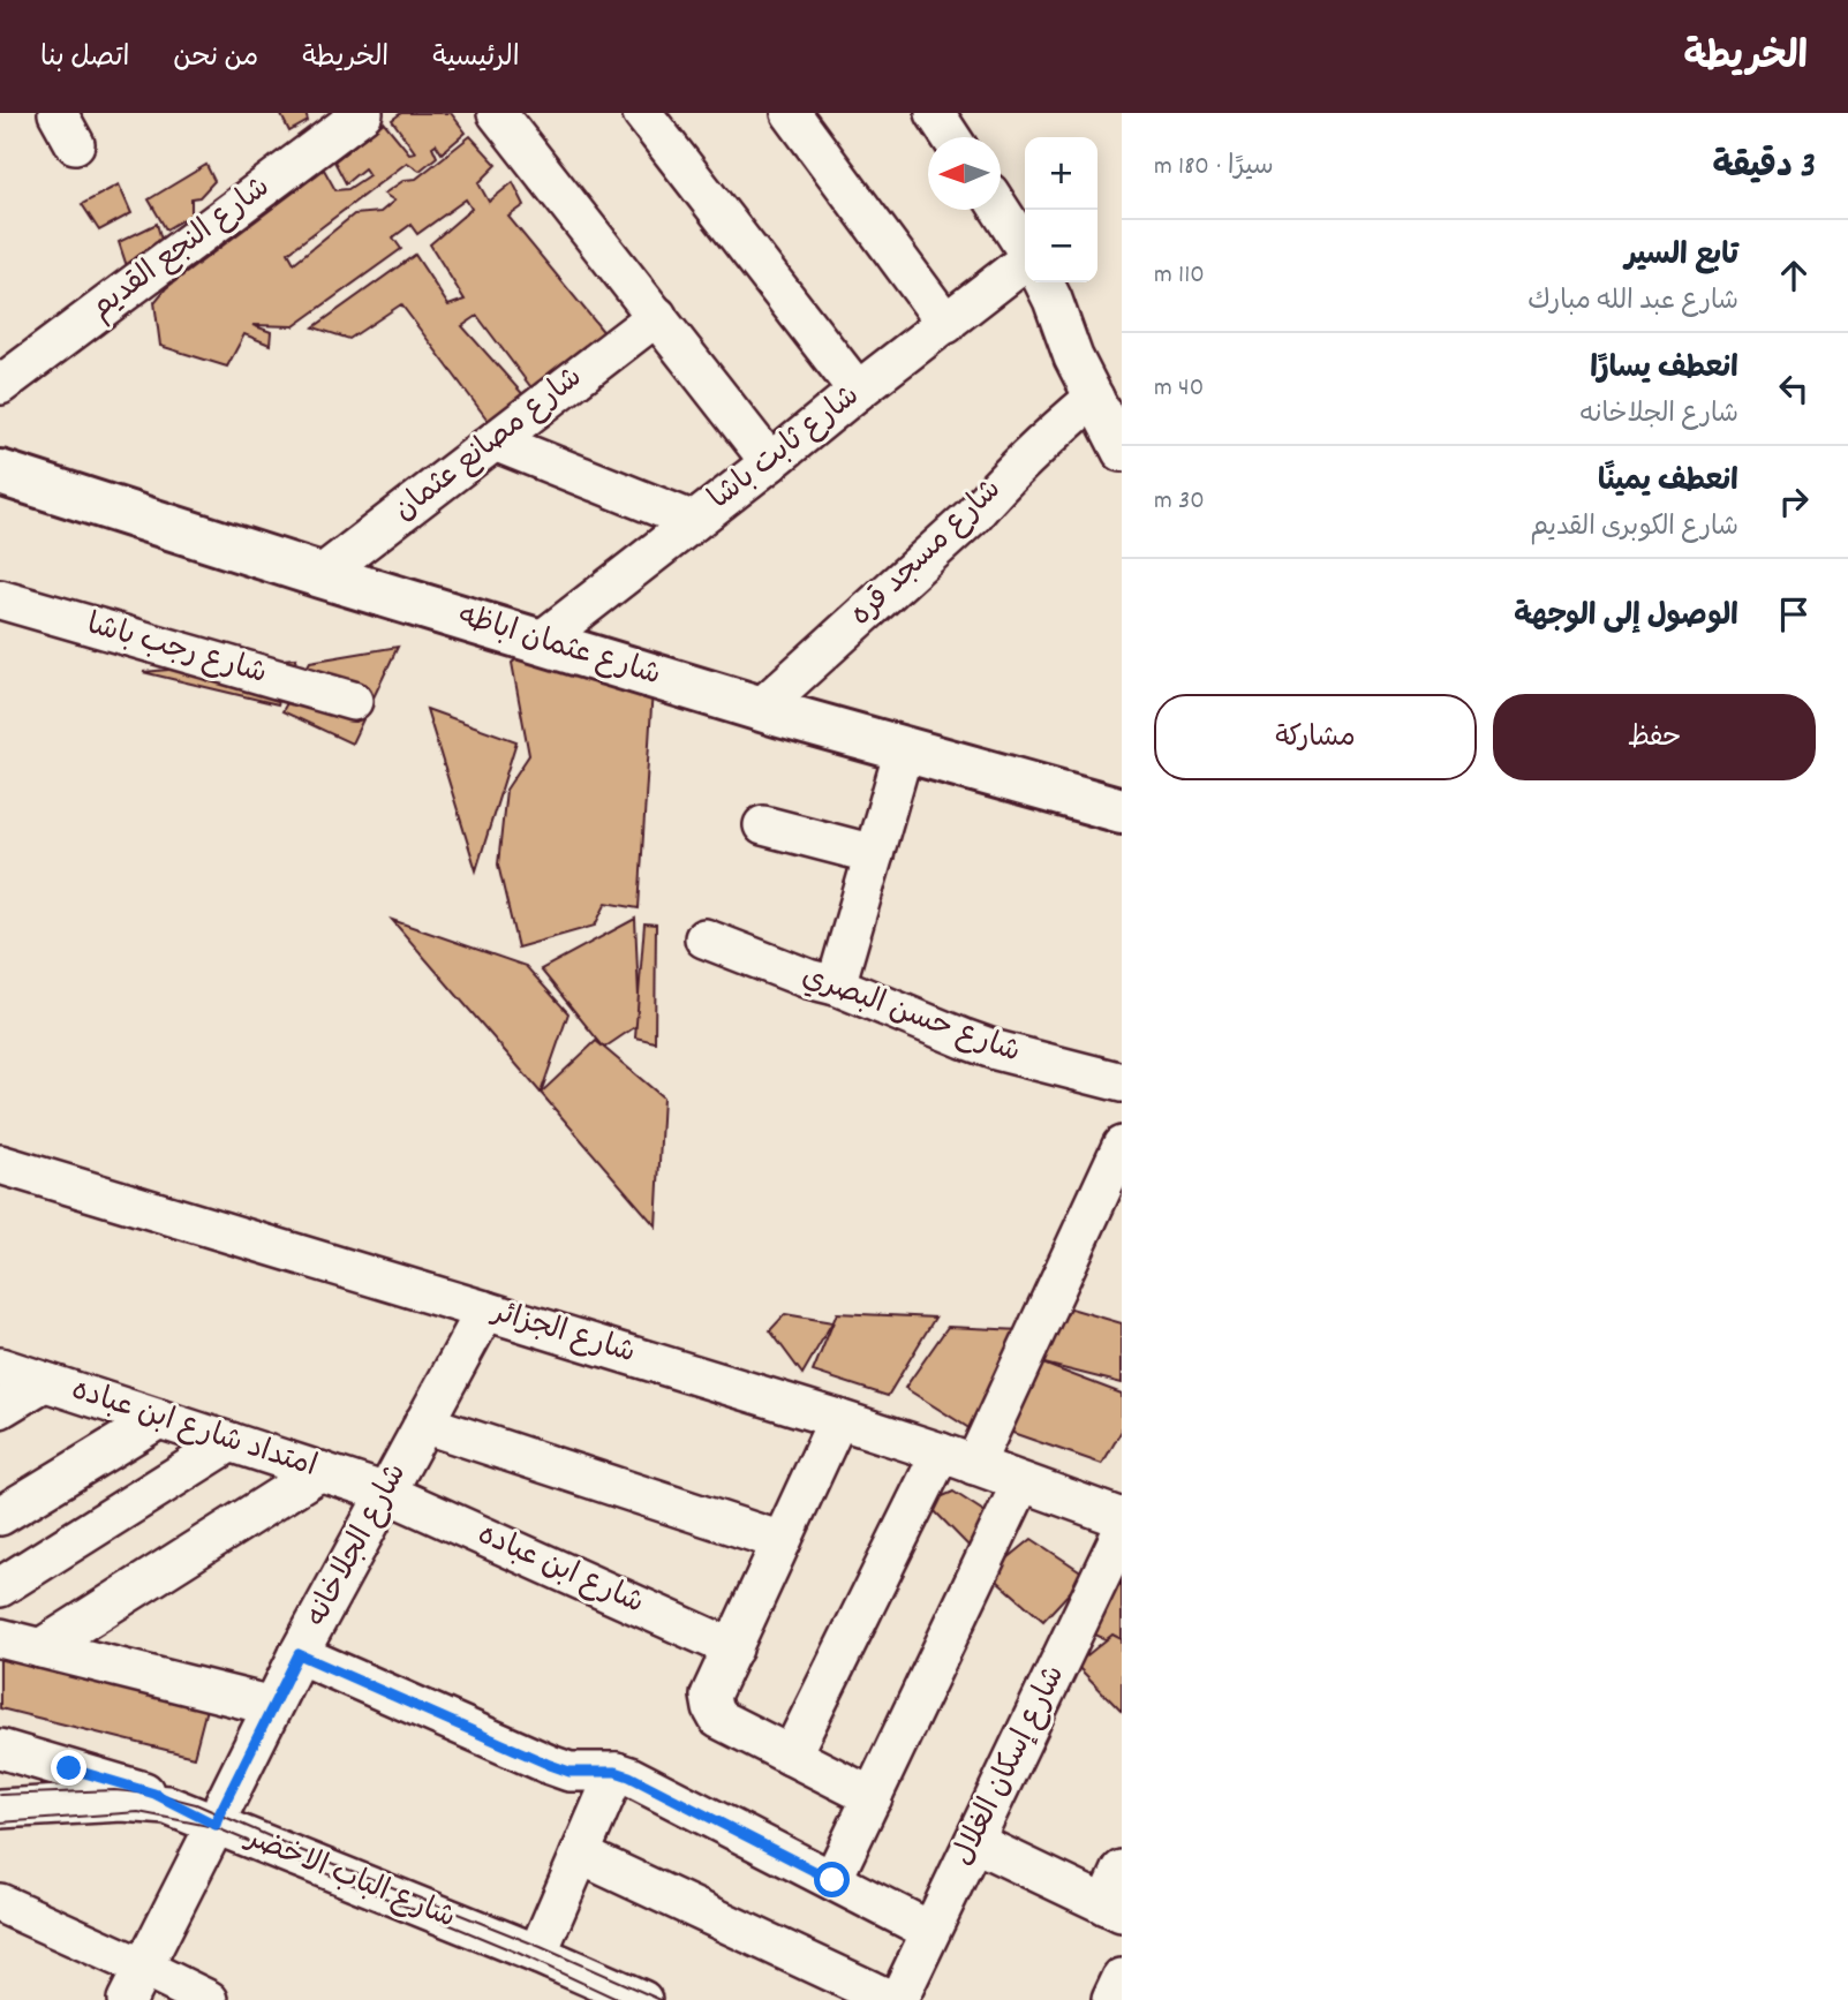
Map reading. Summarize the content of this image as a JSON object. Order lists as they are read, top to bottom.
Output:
{
  "streets": {
    "main road": ["شارع عثمان اباظه"],
    "street": [
      "شارع النجع القديم",
      "شارع مصانع عثمان",
      "شارع ثابت باشا",
      "شارع مسجد قره",
      "شارع رجب باشا",
      "شارع حسن البصري",
      "شارع الجزائر",
      "امتداد شارع ابن عباده",
      "شارع الجلاخانه",
      "شارع ابن عباده",
      "شارع إسكان الغلال",
      "شارع الباب الاخضر"
    ]
  },
  "crossings": [
    ["شارع مصانع عثمان", "شارع عثمان اباظه"],
    ["شارع ثابت باشا", "شارع عثمان اباظه"],
    ["شارع مسجد قره", "شارع عثمان اباظه"],
    ["شارع الجزائر", "شارع الجلاخانه"],
    ["امتداد شارع ابن عباده", "شارع الجلاخانه"],
    ["امتداد شارع ابن عباده", "شارع ابن عباده"],
    ["شارع الجلاخانه", "شارع ابن عباده"],
    ["شارع الجلاخانه", "شارع الباب الاخضر"]
  ],
  "north": "left",
  "page": {
    "header": "الخريطة",
    "nav": [
      "الرئيسية",
      "الخريطة",
      "من نحن",
      "اتصل بنا"
    ],
    "heading": ["3 دقيقة", "سيرًا · 180 m"],
    "map_buttons": ["+", "−"],
    "list": [
      ["تابع السير", "شارع عبد الله مبارك", "110 m"],
      ["انعطف يسارًا", "شارع الجلاخانه", "40 m"],
      ["انعطف يمينًا", "شارع الكوبرى القديم", "30 m"],
      "الوصول إلى الوجهة"
    ],
    "buttons": ["حفظ", "مشاركة"]
  }
}
